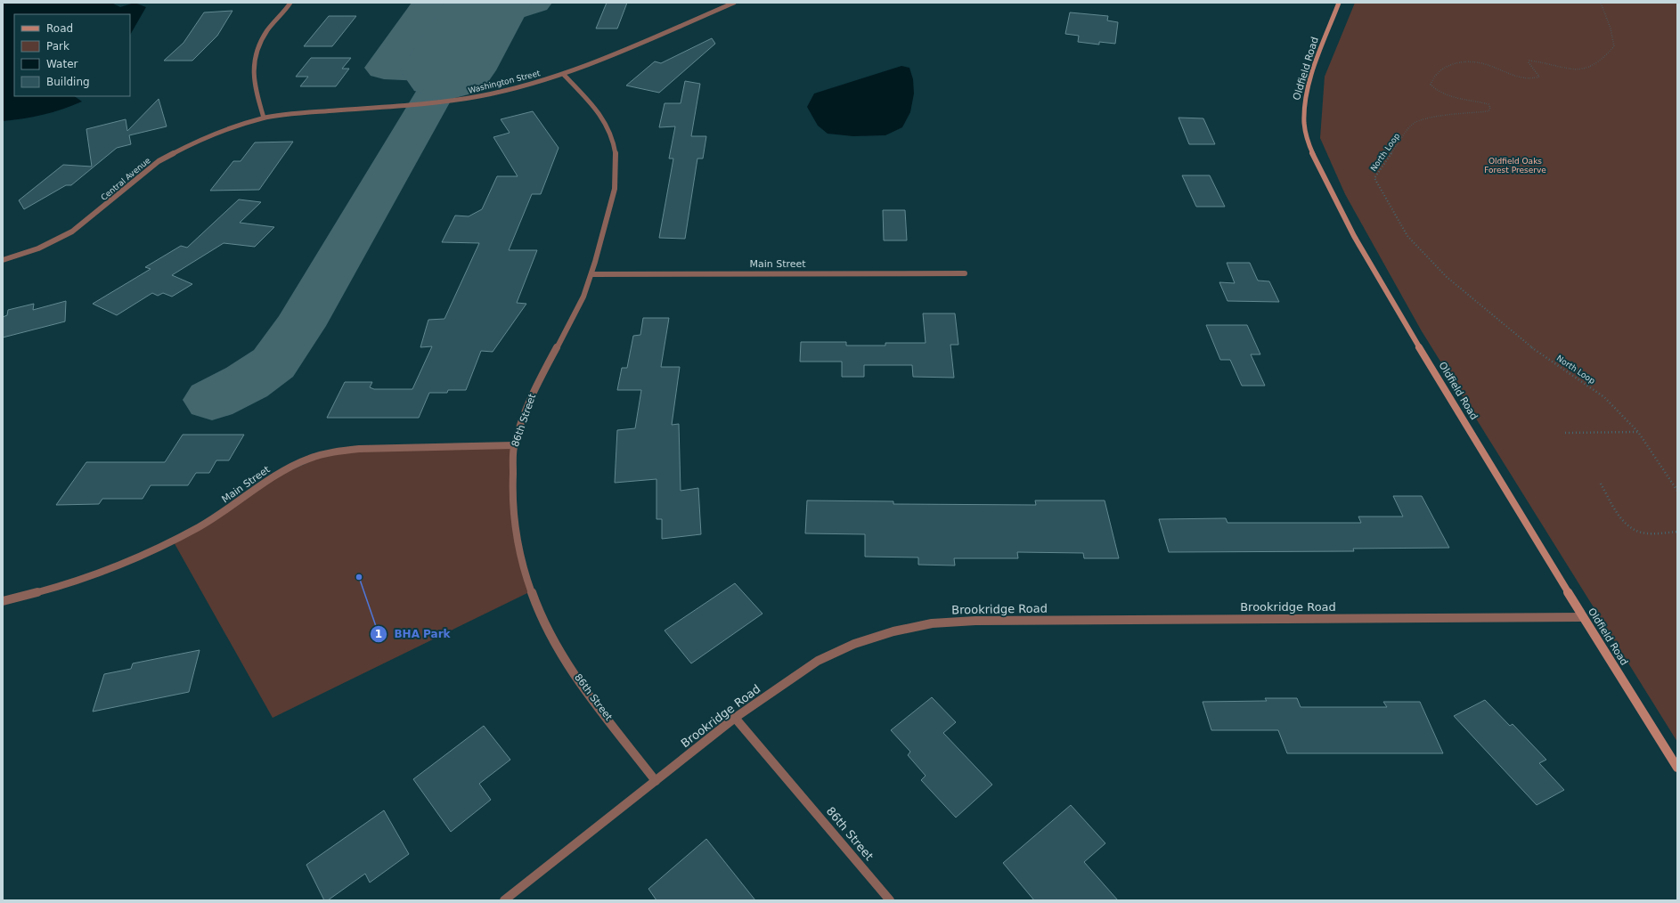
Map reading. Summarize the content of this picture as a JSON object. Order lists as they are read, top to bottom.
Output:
{
  "streets": {
    "street": [
      "Oldfield Road",
      "Washington Street",
      "Central Avenue",
      "Main Street",
      "86th Street",
      "Brookridge Road"
    ],
    "path": ["North Loop"]
  },
  "crossings": [
    ["Oldfield Road", "Brookridge Road"],
    ["Washington Street", "Central Avenue"],
    ["Washington Street", "86th Street"],
    ["Main Street", "86th Street"],
    ["86th Street", "Brookridge Road"]
  ],
  "parks": ["Oldfield Oaks Forest Preserve"],
  "places": ["BHA Park"],
  "legend": [
    "Road",
    "Park",
    "Water",
    "Building"
  ]
}
